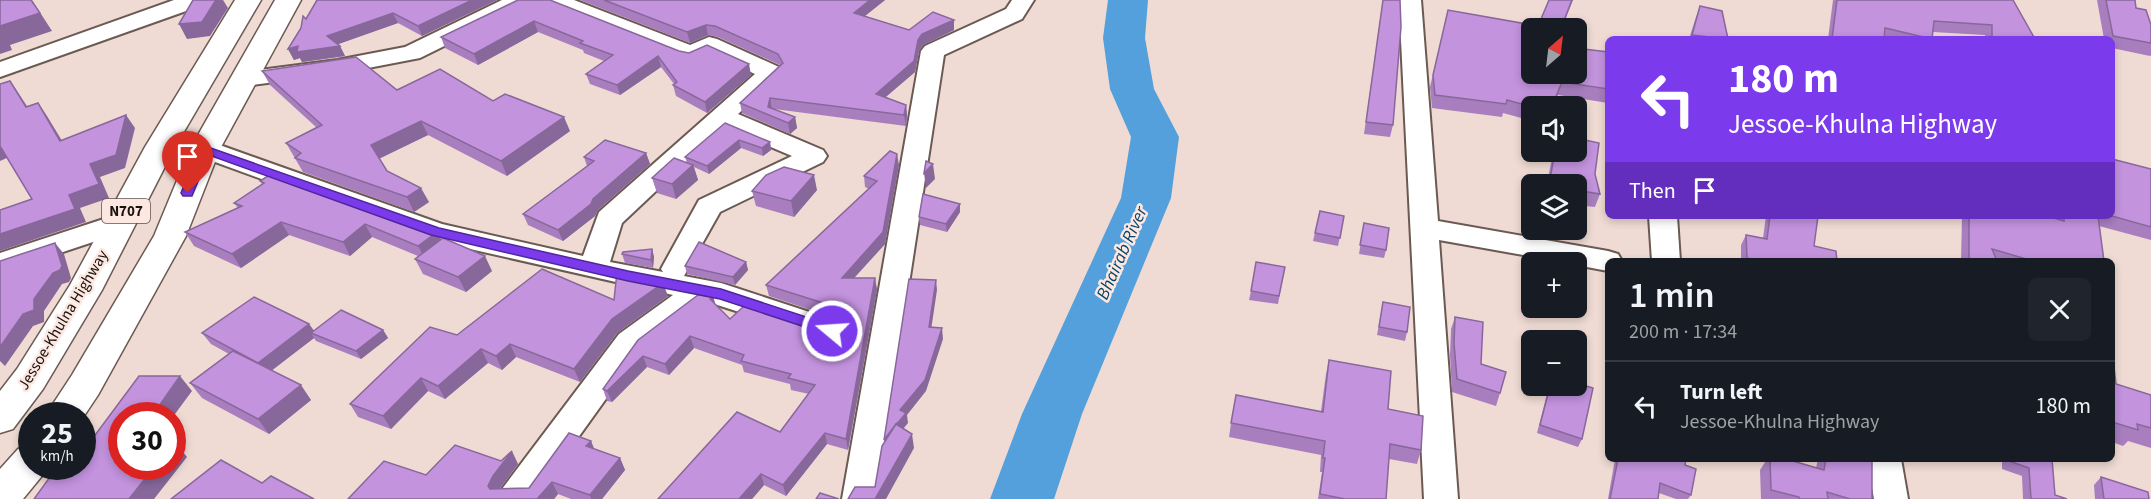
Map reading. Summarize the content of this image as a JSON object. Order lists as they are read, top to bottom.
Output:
{
  "streets": {
    "highway": ["N707", "Jessoe-Khulna Highway"]
  },
  "water": ["Bhairab River"],
  "north": "top right",
  "page": {
    "map_buttons": ["+", "−"],
    "turn": ["180 m", "Jessoe-Khulna Highway"],
    "then": "Then",
    "heading": ["1 min", "200 m · 17:34"],
    "list": [
      {
        "name": "Turn left",
        "note": "Jessoe-Khulna Highway",
        "value": "180 m"
      }
    ],
    "speed": "25 km/h",
    "limit": "30"
  }
}
